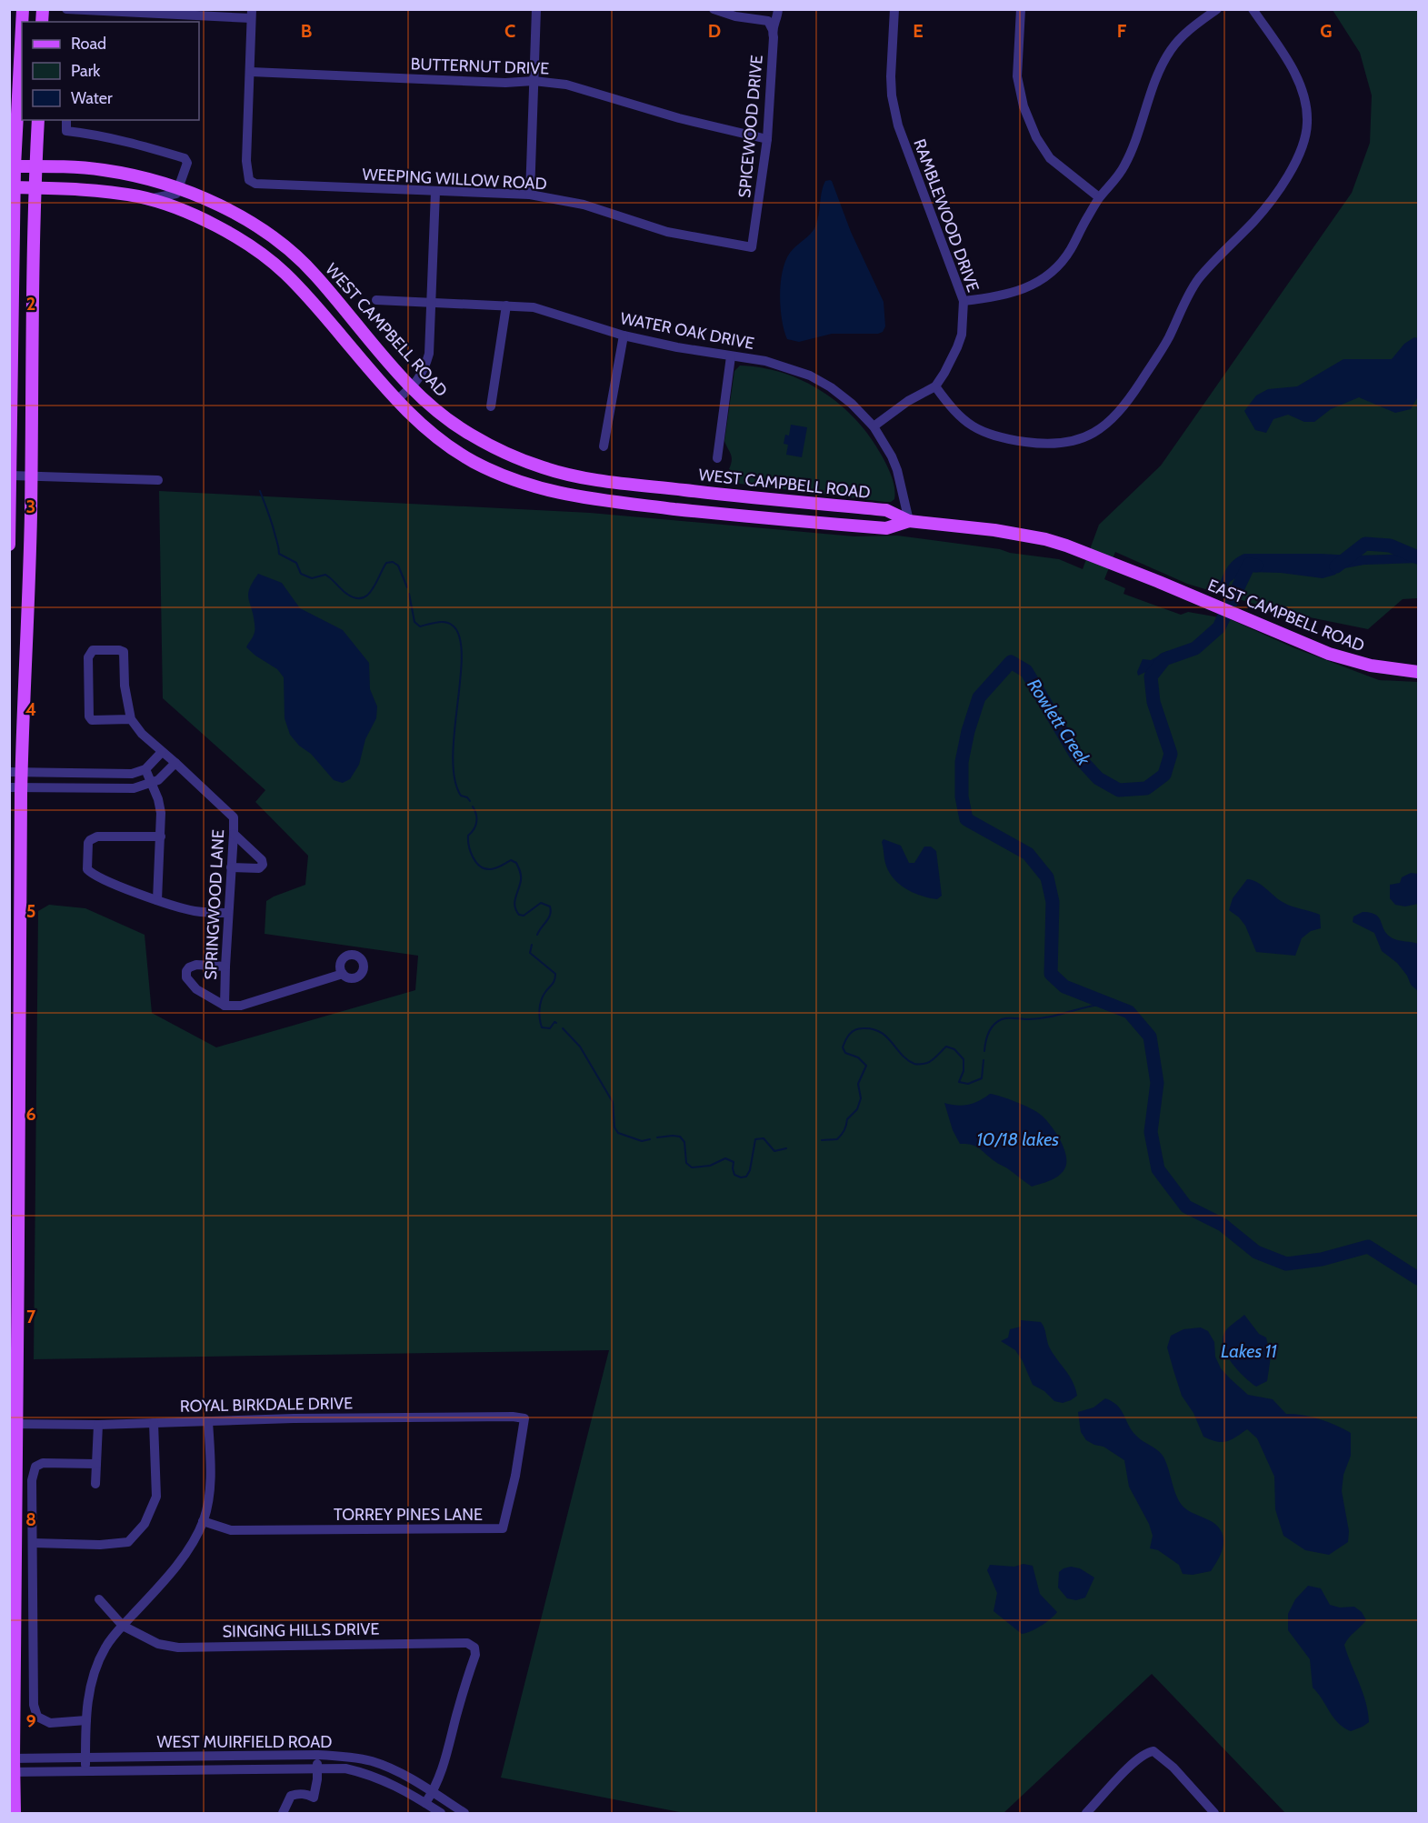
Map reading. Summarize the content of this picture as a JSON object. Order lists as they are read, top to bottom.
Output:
{
  "streets": {
    "main road": ["WEST CAMPBELL ROAD", "EAST CAMPBELL ROAD"],
    "street": [
      "BUTTERNUT DRIVE",
      "SPICEWOOD DRIVE",
      "WEEPING WILLOW ROAD",
      "RAMBLEWOOD DRIVE",
      "WATER OAK DRIVE",
      "SPRINGWOOD LANE",
      "ROYAL BIRKDALE DRIVE",
      "TORREY PINES LANE",
      "SINGING HILLS DRIVE",
      "WEST MUIRFIELD ROAD"
    ]
  },
  "crossings": [
    ["BUTTERNUT DRIVE", "SPICEWOOD DRIVE"],
    ["BUTTERNUT DRIVE", "WEEPING WILLOW ROAD"],
    ["SPICEWOOD DRIVE", "WEEPING WILLOW ROAD"],
    ["RAMBLEWOOD DRIVE", "WATER OAK DRIVE"],
    ["WEST CAMPBELL ROAD", "WATER OAK DRIVE"],
    ["WEST CAMPBELL ROAD", "EAST CAMPBELL ROAD"],
    ["ROYAL BIRKDALE DRIVE", "TORREY PINES LANE"],
    ["SINGING HILLS DRIVE", "WEST MUIRFIELD ROAD"]
  ],
  "water": ["Rowlett Creek", "10/18 lakes", "Lakes 11"],
  "legend": ["Road", "Park", "Water"],
  "grid": {
    "columns": [
      "B",
      "C",
      "D",
      "E",
      "F",
      "G"
    ],
    "rows": [
      "2",
      "3",
      "4",
      "5",
      "6",
      "7",
      "8",
      "9"
    ]
  }
}
